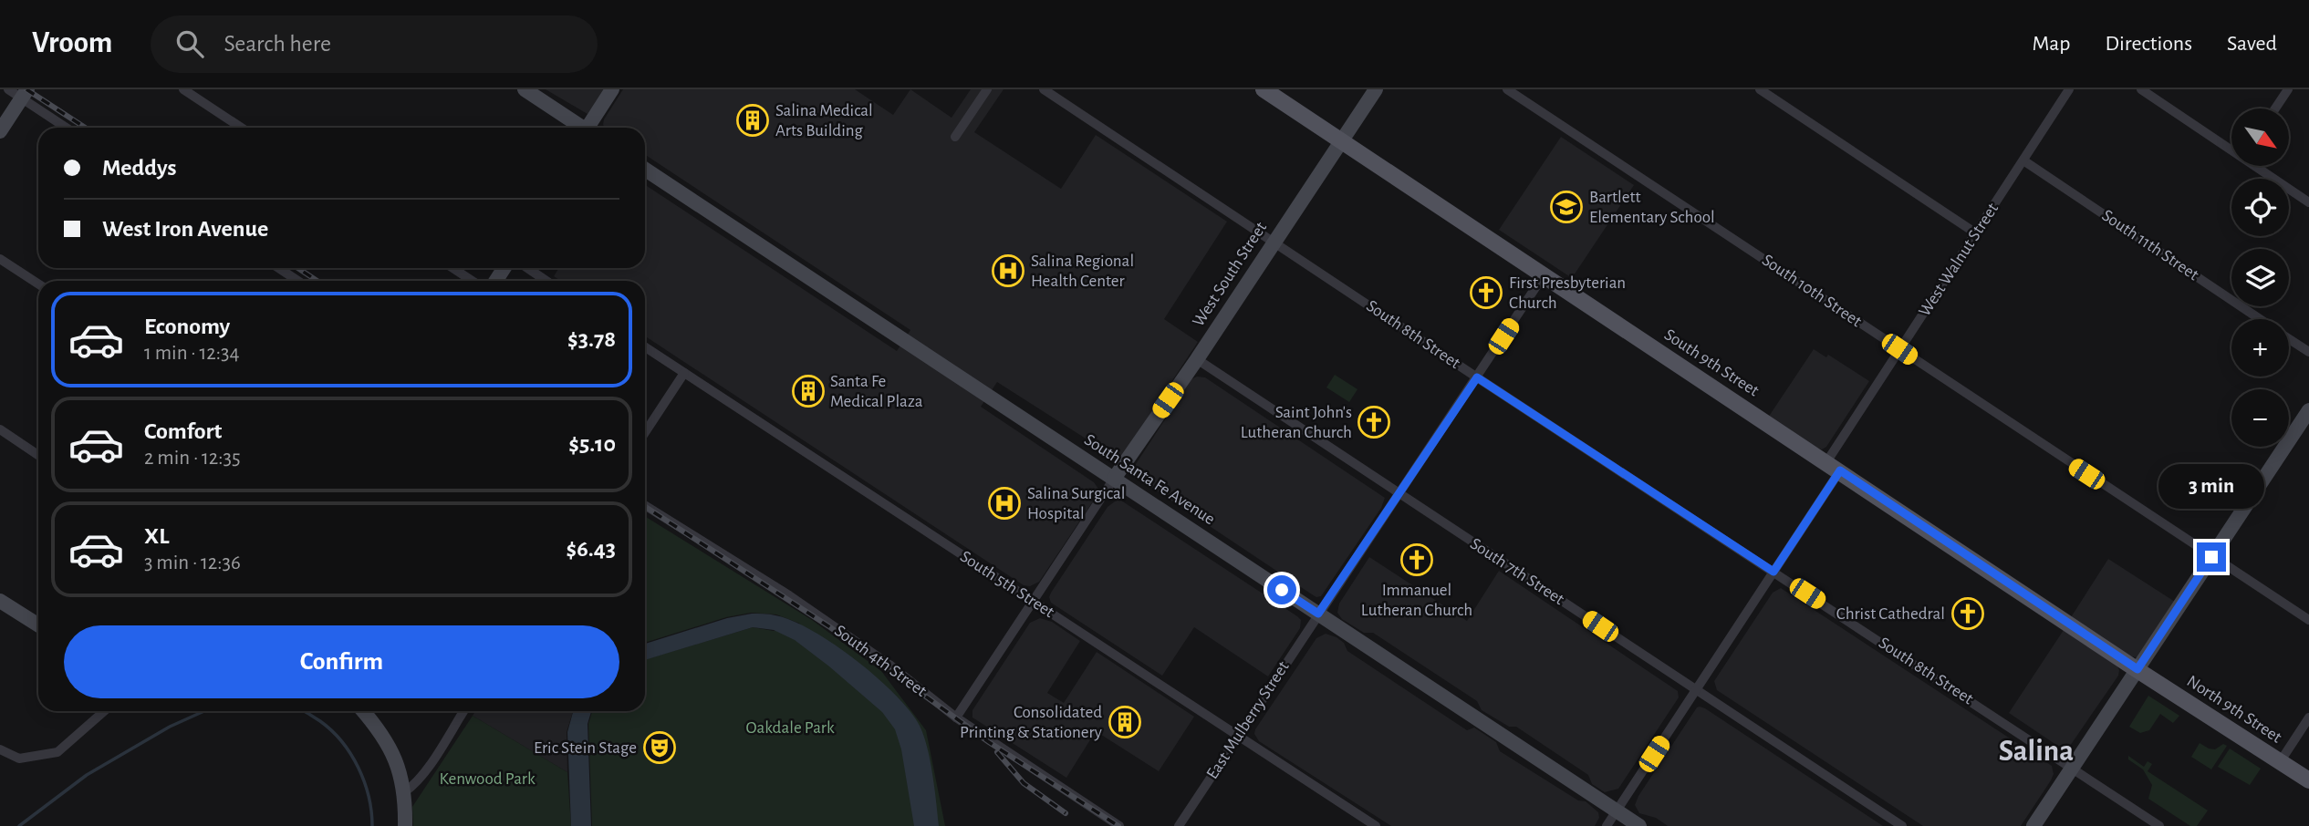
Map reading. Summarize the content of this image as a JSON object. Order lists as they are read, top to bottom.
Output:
{
  "streets": {
    "main road": [
      "West South Street",
      "South 9th Street",
      "South Santa Fe Avenue",
      "North 9th Street"
    ],
    "street": [
      "South 11th Street",
      "West Walnut Street",
      "South 10th Street",
      "South 8th Street",
      "South 7th Street",
      "South 5th Street",
      "South 4th Street",
      "East Mulberry Street"
    ]
  },
  "crossings": [
    ["South 11th Street", "West Walnut Street"],
    ["West Walnut Street", "South 10th Street"],
    ["West Walnut Street", "South 8th Street"],
    ["West Walnut Street", "South 9th Street"],
    ["West Walnut Street", "South Santa Fe Avenue"],
    ["West Walnut Street", "South 7th Street"],
    ["West South Street", "South 8th Street"],
    ["West South Street", "South 9th Street"],
    ["West South Street", "South Santa Fe Avenue"],
    ["West South Street", "South 7th Street"],
    ["South 8th Street", "East Mulberry Street"],
    ["South 9th Street", "North 9th Street"],
    ["South 9th Street", "East Mulberry Street"],
    ["South Santa Fe Avenue", "East Mulberry Street"],
    ["South 7th Street", "East Mulberry Street"],
    ["South 5th Street", "East Mulberry Street"]
  ],
  "districts": ["Salina"],
  "parks": ["Oakdale Park", "Kenwood Park"],
  "places": {
    "building": ["Salina Medical Arts Building", "Santa Fe Medical Plaza", "Consolidated Printing & Stationery"],
    "school or university": ["Bartlett Elementary School"],
    "hospital": ["Salina Regional Health Center", "Salina Surgical Hospital"],
    "church": [
      "First Presbyterian Church",
      "Saint John's Lutheran Church",
      "Immanuel Lutheran Church",
      "Christ Cathedral"
    ],
    "theatre": ["Eric Stein Stage"]
  },
  "north": "bottom right",
  "page": {
    "header": "Vroom",
    "search": "Search here",
    "nav": ["Map", "Directions", "Saved"],
    "map_buttons": ["+", "−"],
    "banner": ["Meddys", "West Iron Avenue"],
    "list": [
      {
        "name": "Economy",
        "note": "1 min · 12:34",
        "value": "$3.78"
      },
      {
        "name": "Comfort",
        "note": "2 min · 12:35",
        "value": "$5.10"
      },
      {
        "name": "XL",
        "note": "3 min · 12:36",
        "value": "$6.43"
      }
    ],
    "bubble": "3 min",
    "buttons": "Confirm"
  }
}
